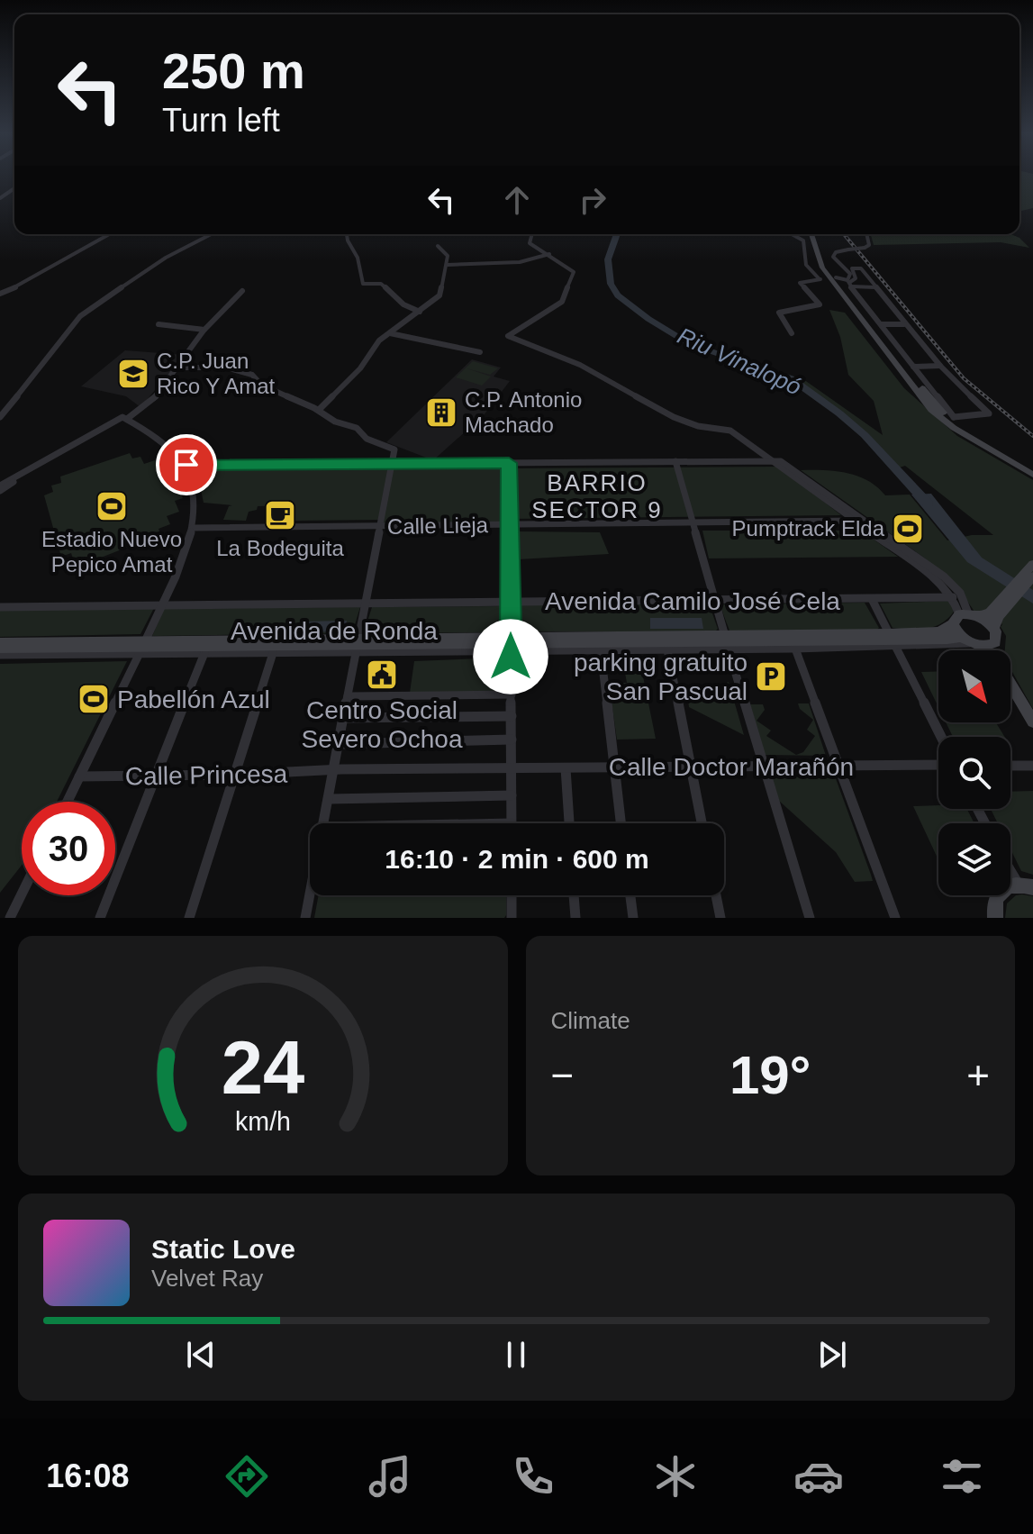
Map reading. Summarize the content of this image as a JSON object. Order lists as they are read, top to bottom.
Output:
{
  "streets": {
    "street": [
      "Calle Lieja",
      "Avenida Camilo José Cela",
      "Avenida de Ronda",
      "Calle Doctor Marañón",
      "Calle Princesa"
    ]
  },
  "crossings": [
    ["Calle Doctor Marañón", "Calle Princesa"]
  ],
  "districts": ["BARRIO SECTOR 9"],
  "water": ["Riu Vinalopó"],
  "places": {
    "school or university": ["C.P. Juan Rico Y Amat"],
    "building": ["C.P. Antonio Machado"],
    "sports": ["Estadio Nuevo Pepico Amat", "Pumptrack Elda", "Pabellón Azul"],
    "cafe": ["La Bodeguita"],
    "public building": ["Centro Social Severo Ochoa"],
    "parking": ["parking gratuito San Pascual"]
  },
  "north": "bottom right",
  "page": {
    "turn": ["250 m", "Turn left"],
    "limit": "30",
    "trip": "16:10 · 2 min · 600 m",
    "tile": "Climate",
    "heat": ["−", "19°", "+"],
    "song": ["Static Love", "Velvet Ray"],
    "tabs": "16:08",
    "gauge": ["24", "km/h"]
  }
}
